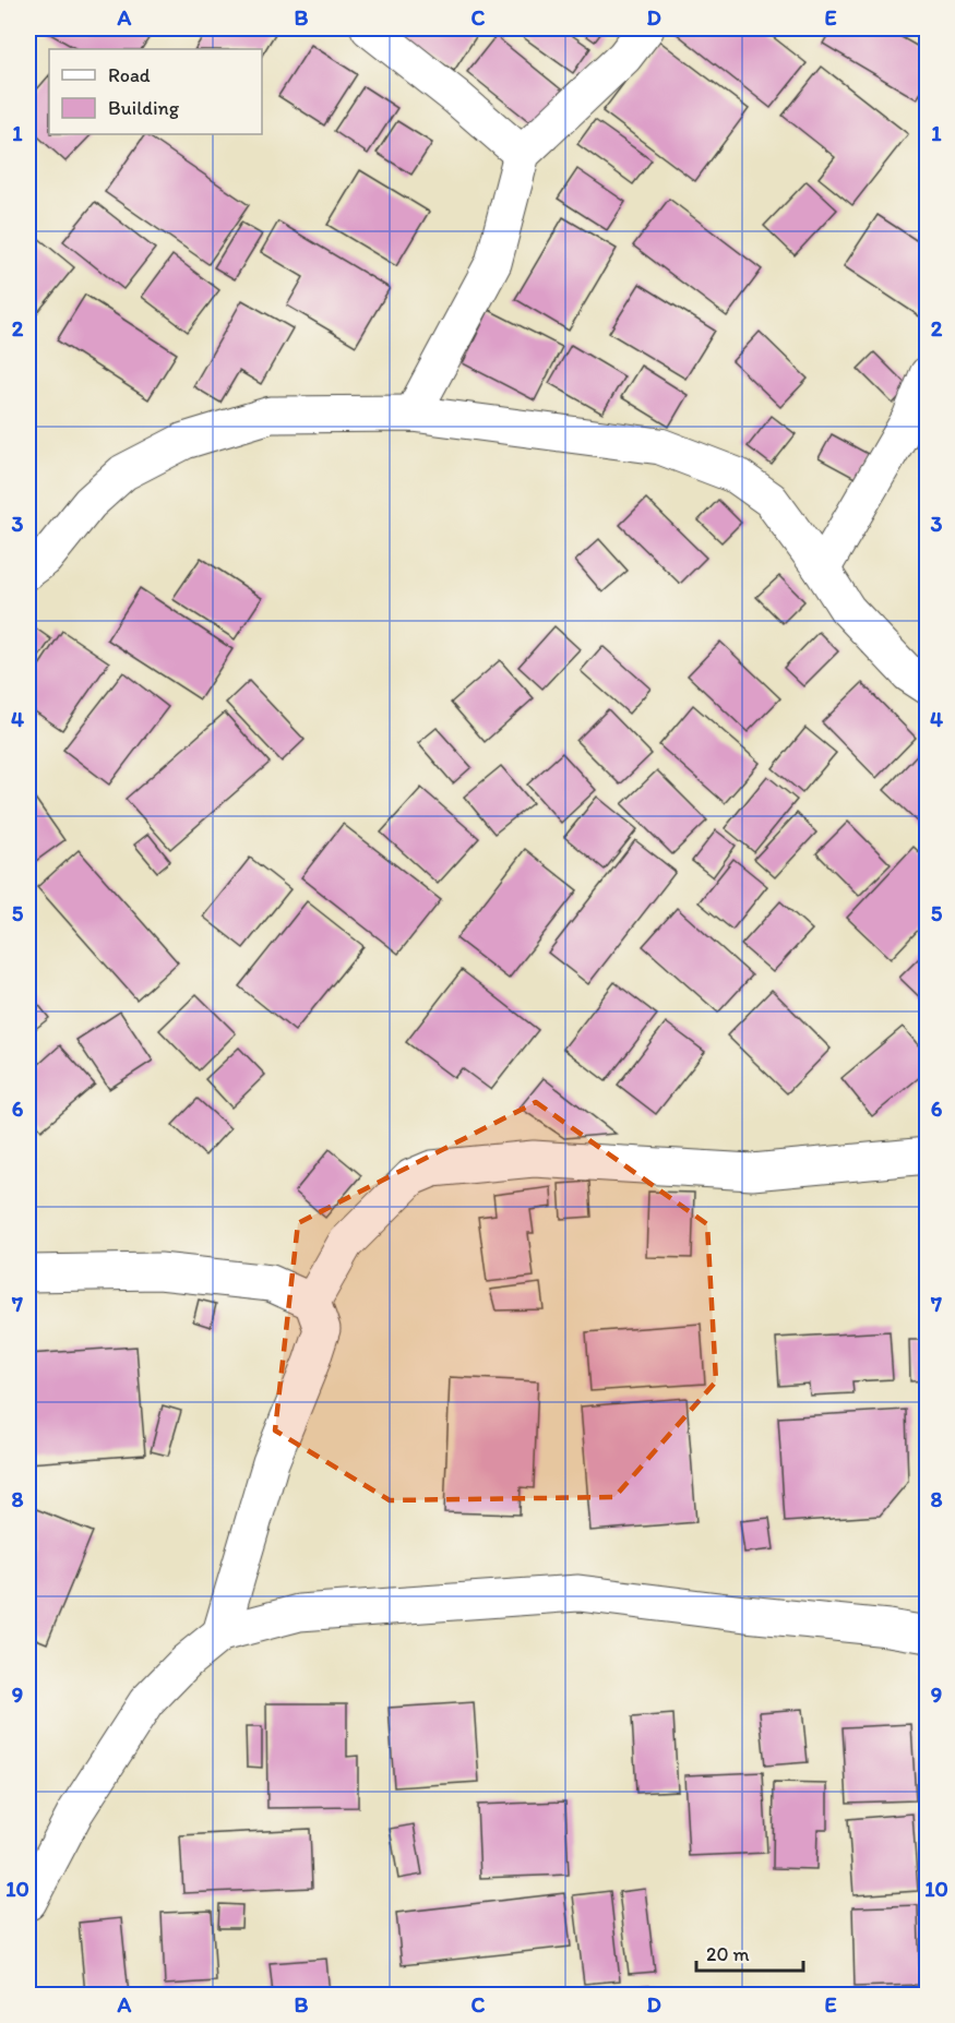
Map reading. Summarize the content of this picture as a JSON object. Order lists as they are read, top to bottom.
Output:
{
  "legend": ["Road", "Building"],
  "scale_bar": "20 m",
  "grid": {
    "columns": [
      "A",
      "B",
      "C",
      "D",
      "E"
    ],
    "rows": [
      "1",
      "2",
      "3",
      "4",
      "5",
      "6",
      "7",
      "8",
      "9",
      "10"
    ]
  }
}
